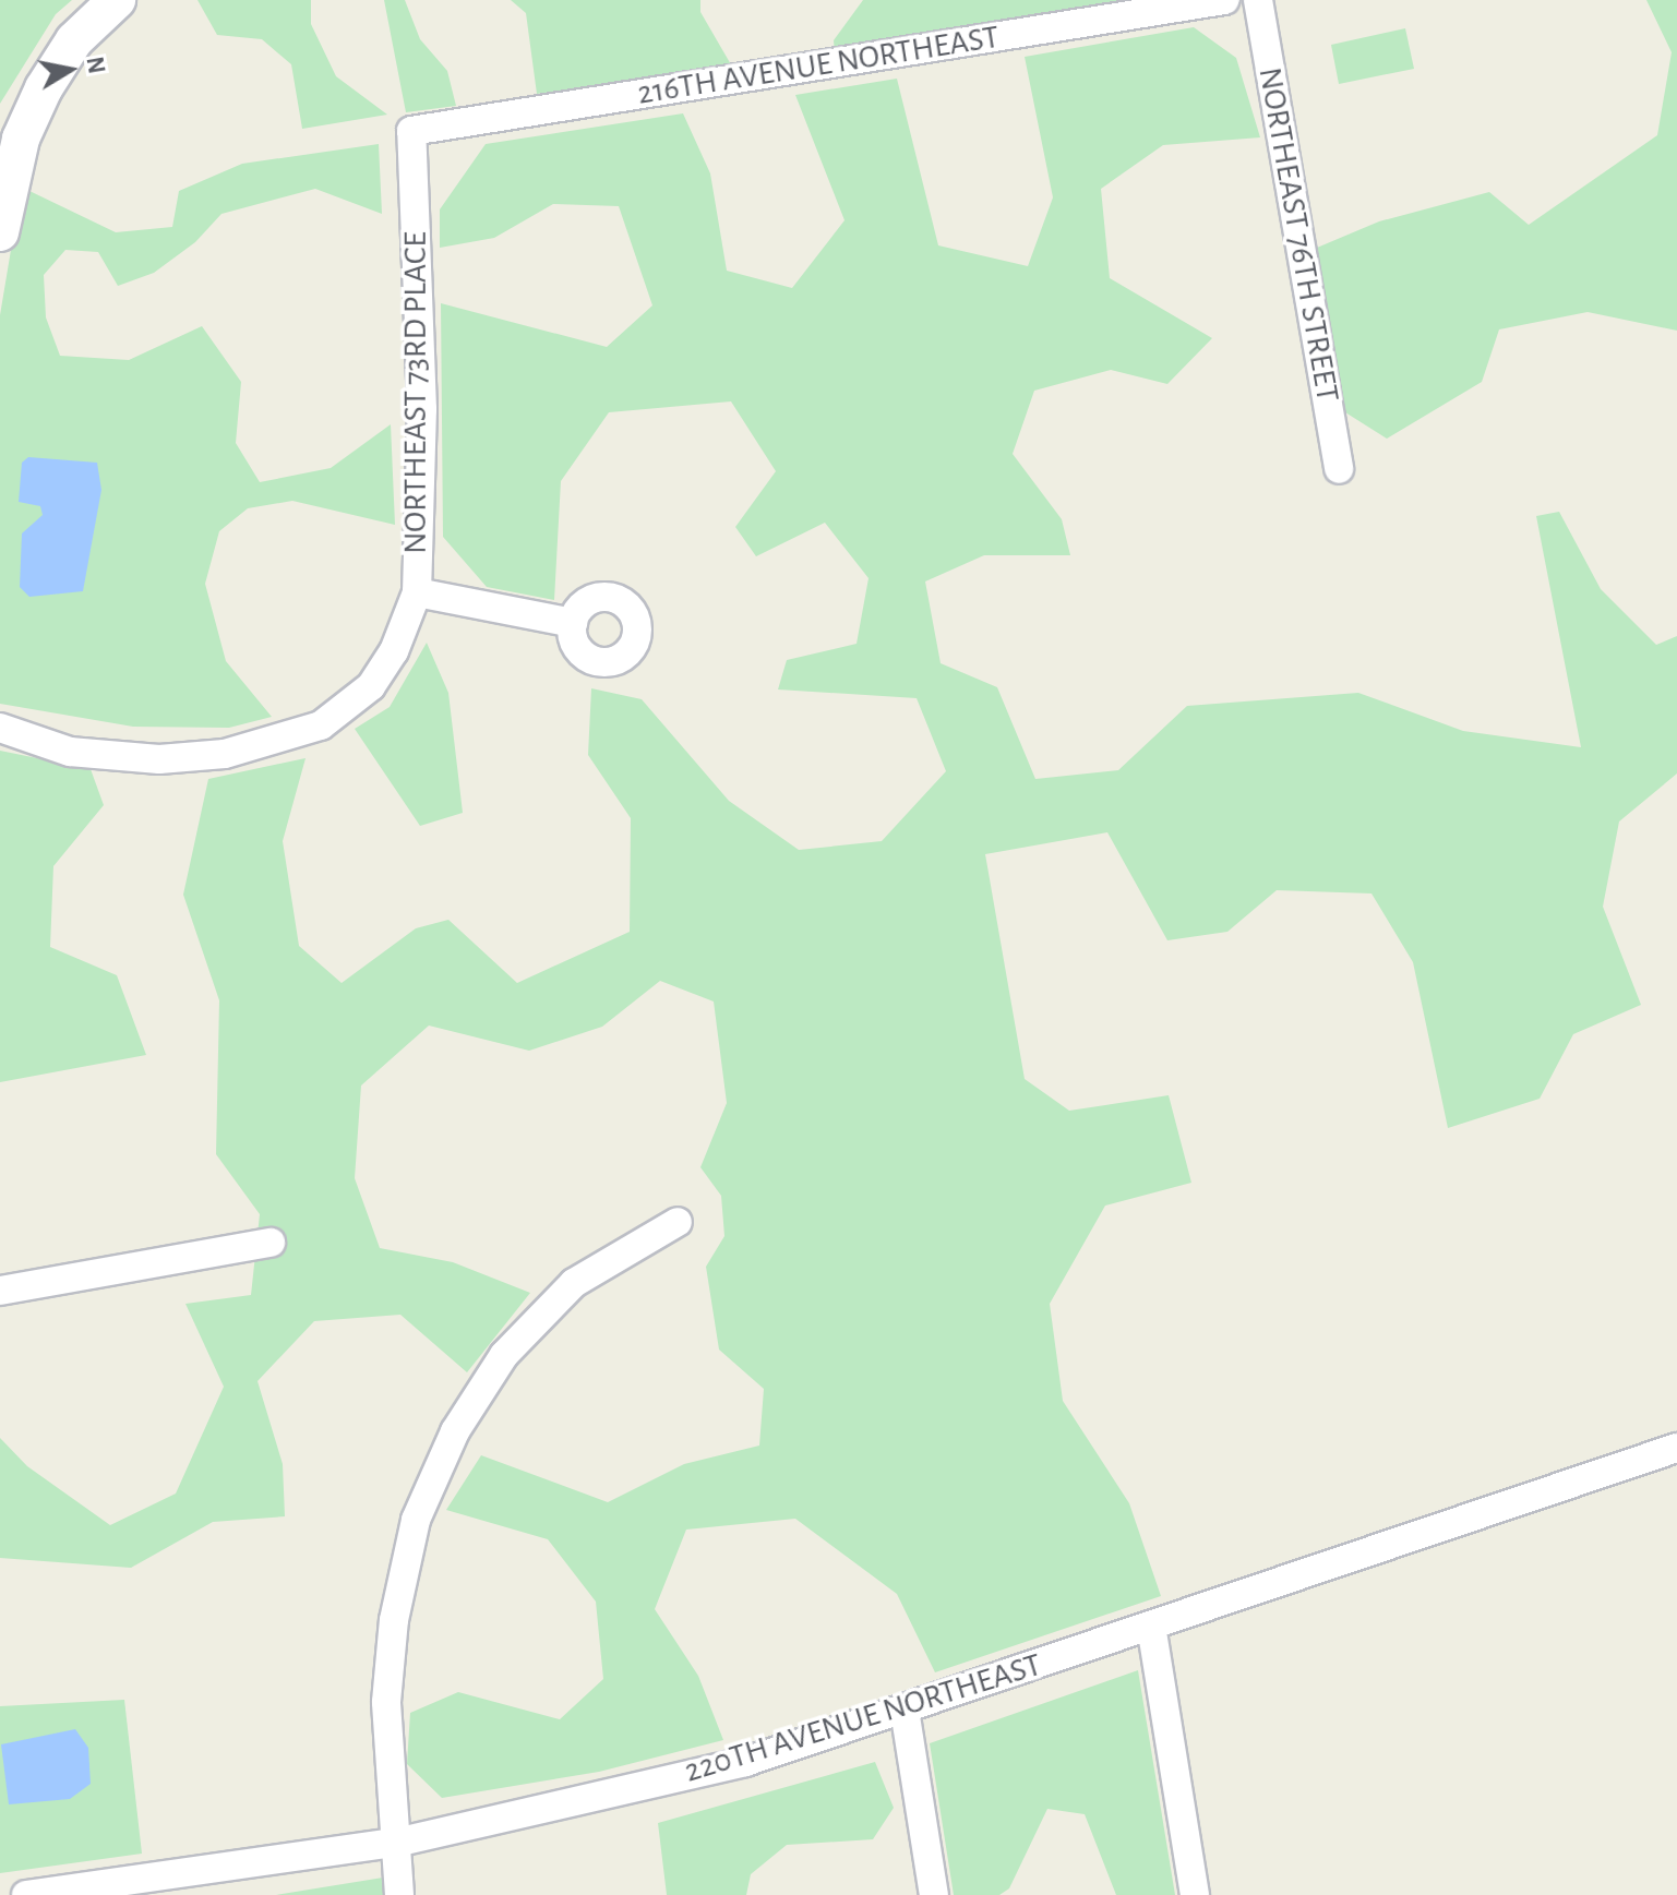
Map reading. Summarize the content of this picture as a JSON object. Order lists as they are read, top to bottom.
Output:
{
  "streets": {
    "street": [
      "216TH AVENUE NORTHEAST",
      "NORTHEAST 76TH STREET",
      "NORTHEAST 73RD PLACE",
      "220TH AVENUE NORTHEAST"
    ]
  },
  "crossings": [
    ["216TH AVENUE NORTHEAST", "NORTHEAST 73RD PLACE"]
  ],
  "north": "right"
}
